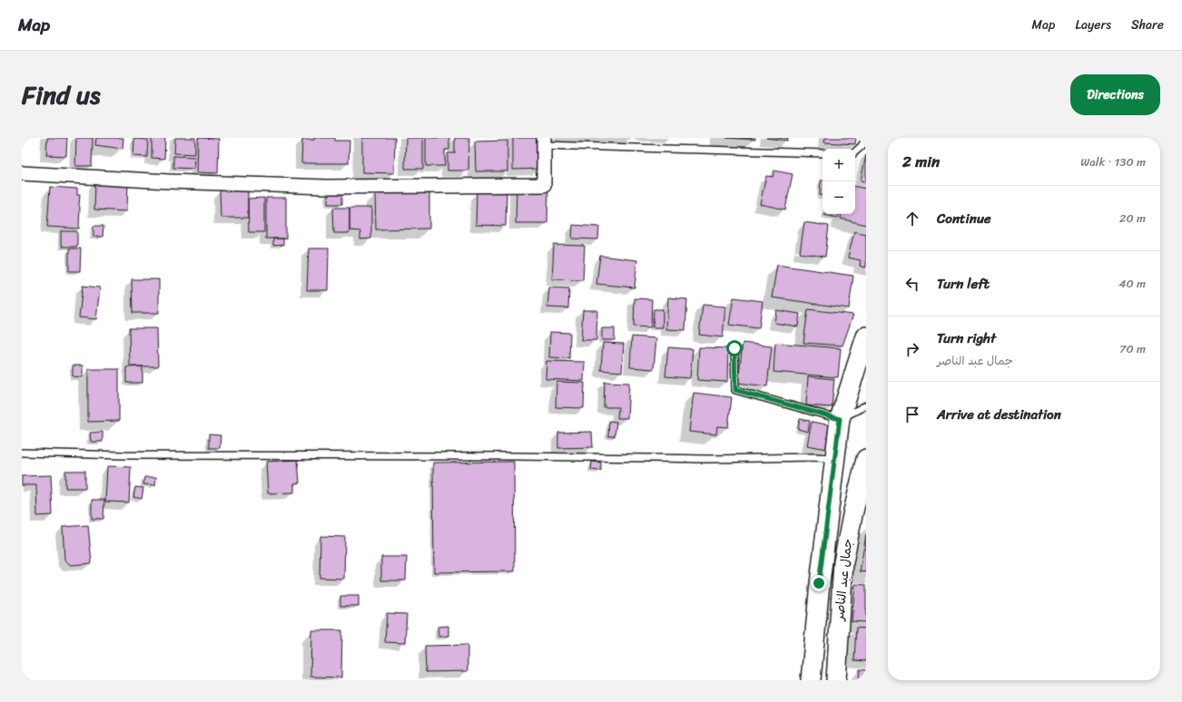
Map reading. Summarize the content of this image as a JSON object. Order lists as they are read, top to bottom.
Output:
{
  "streets": {
    "main road": ["جمال عبد الناصر"]
  },
  "page": {
    "header": "Map",
    "nav": ["Map", "Layers", "Share"],
    "title": "Find us",
    "buttons": "Directions",
    "heading": ["2 min", "Walk · 130 m"],
    "map_buttons": ["+", "−"],
    "list": [
      ["Continue", "20 m"],
      ["Turn left", "40 m"],
      ["Turn right", "جمال عبد الناصر", "70 m"],
      "Arrive at destination"
    ]
  }
}
